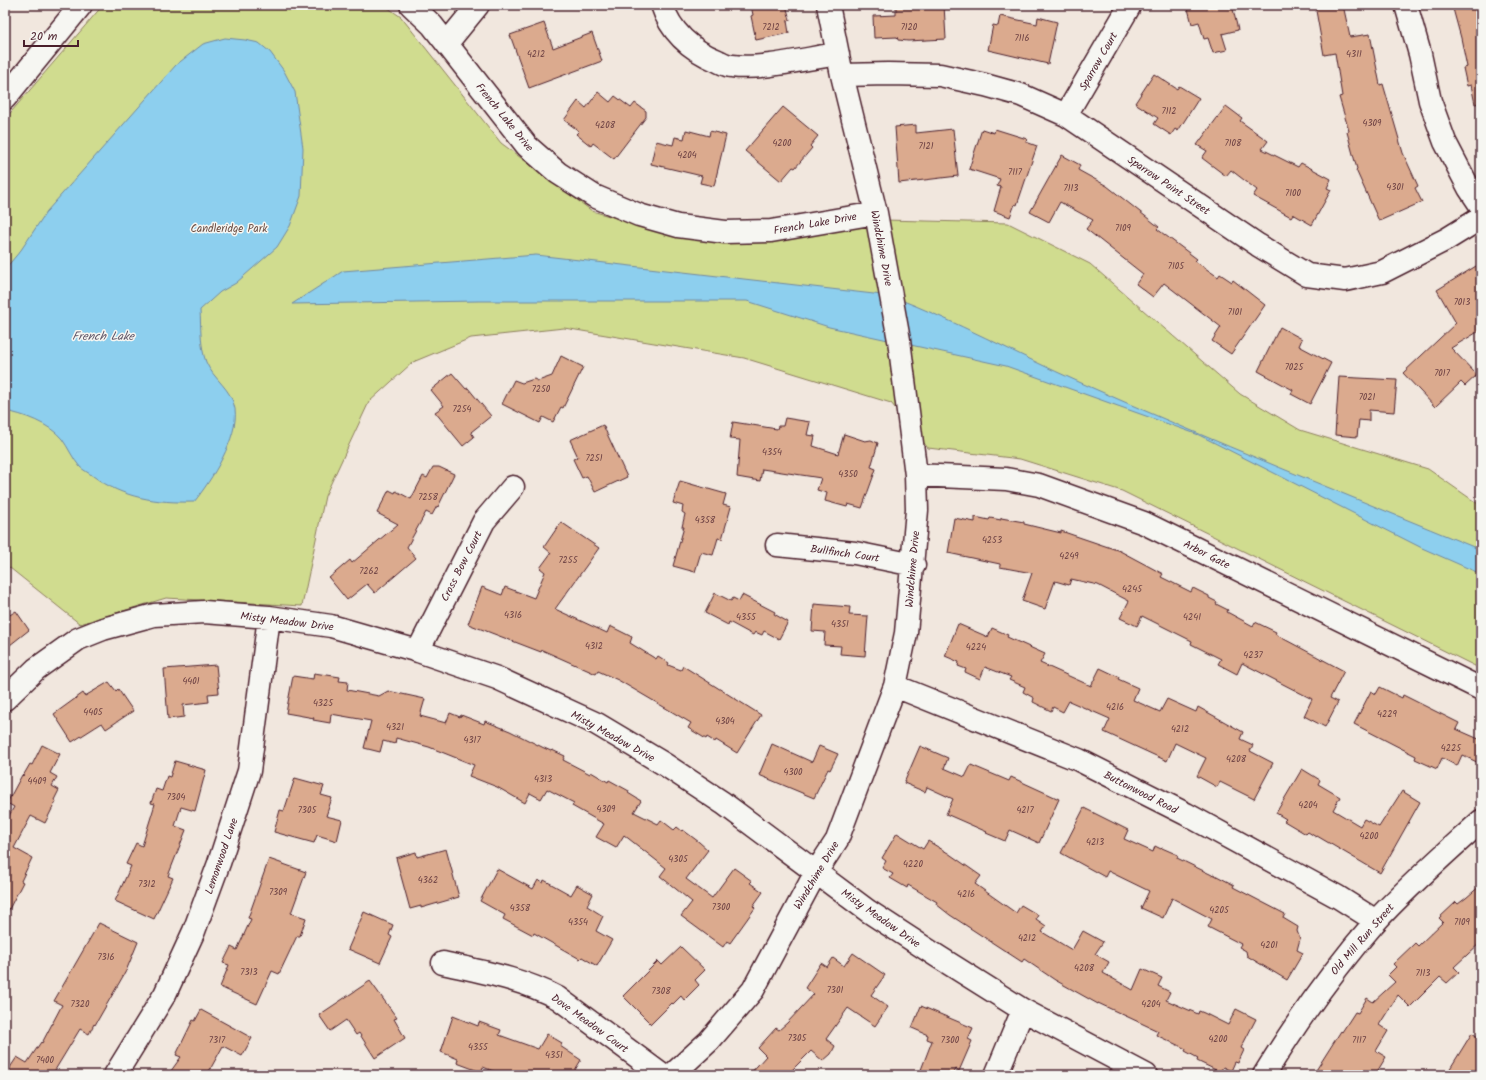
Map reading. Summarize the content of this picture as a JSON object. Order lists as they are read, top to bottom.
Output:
{
  "streets": {
    "street": [
      "Sparrow Court",
      "French Lake Drive",
      "Sparrow Point Street",
      "Windchime Drive",
      "Bullfinch Court",
      "Arbor Gate",
      "Cross Bow Court",
      "Misty Meadow Drive",
      "Buttonwood Road",
      "Lemonwood Lane",
      "Old Mill Run Street",
      "Dove Meadow Court"
    ]
  },
  "crossings": [
    ["Sparrow Court", "Sparrow Point Street"],
    ["French Lake Drive", "Windchime Drive"],
    ["Sparrow Point Street", "Windchime Drive"],
    ["Windchime Drive", "Bullfinch Court"],
    ["Windchime Drive", "Arbor Gate"],
    ["Windchime Drive", "Misty Meadow Drive"],
    ["Windchime Drive", "Buttonwood Road"],
    ["Cross Bow Court", "Misty Meadow Drive"],
    ["Misty Meadow Drive", "Lemonwood Lane"],
    ["Buttonwood Road", "Old Mill Run Street"]
  ],
  "water": ["French Lake"],
  "parks": ["Candleridge Park"],
  "house_numbers": [
    "7212",
    "7120",
    "7116",
    "4212",
    "4311",
    "7112",
    "4309",
    "4208",
    "4200",
    "7108",
    "7121",
    "4204",
    "7117",
    "4301",
    "7113",
    "7100",
    "7109",
    "7105",
    "7013",
    "7101",
    "7025",
    "7017",
    "7250",
    "7021",
    "7254",
    "4354",
    "7251",
    "4350",
    "7258",
    "4358",
    "4253",
    "4249",
    "7255",
    "7262",
    "4245",
    "4316",
    "4355",
    "4241",
    "4351",
    "4312",
    "4224",
    "4237",
    "4401",
    "4325",
    "4216",
    "4405",
    "4229",
    "4304",
    "4321",
    "4212",
    "4317",
    "4225",
    "4208",
    "4300",
    "4313",
    "4409",
    "7304",
    "4204",
    "4309",
    "7305",
    "4217",
    "4200",
    "4213",
    "4305",
    "4220",
    "4362",
    "7312",
    "7309",
    "4216",
    "7300",
    "4358",
    "4205",
    "4354",
    "7109",
    "4212",
    "4201",
    "7316",
    "4208",
    "7313",
    "7113",
    "7301",
    "7308",
    "7320",
    "4204",
    "7305",
    "4200",
    "7317",
    "7300",
    "7117",
    "4355",
    "4351",
    "7400"
  ],
  "scale_bar": "20 m"
}
